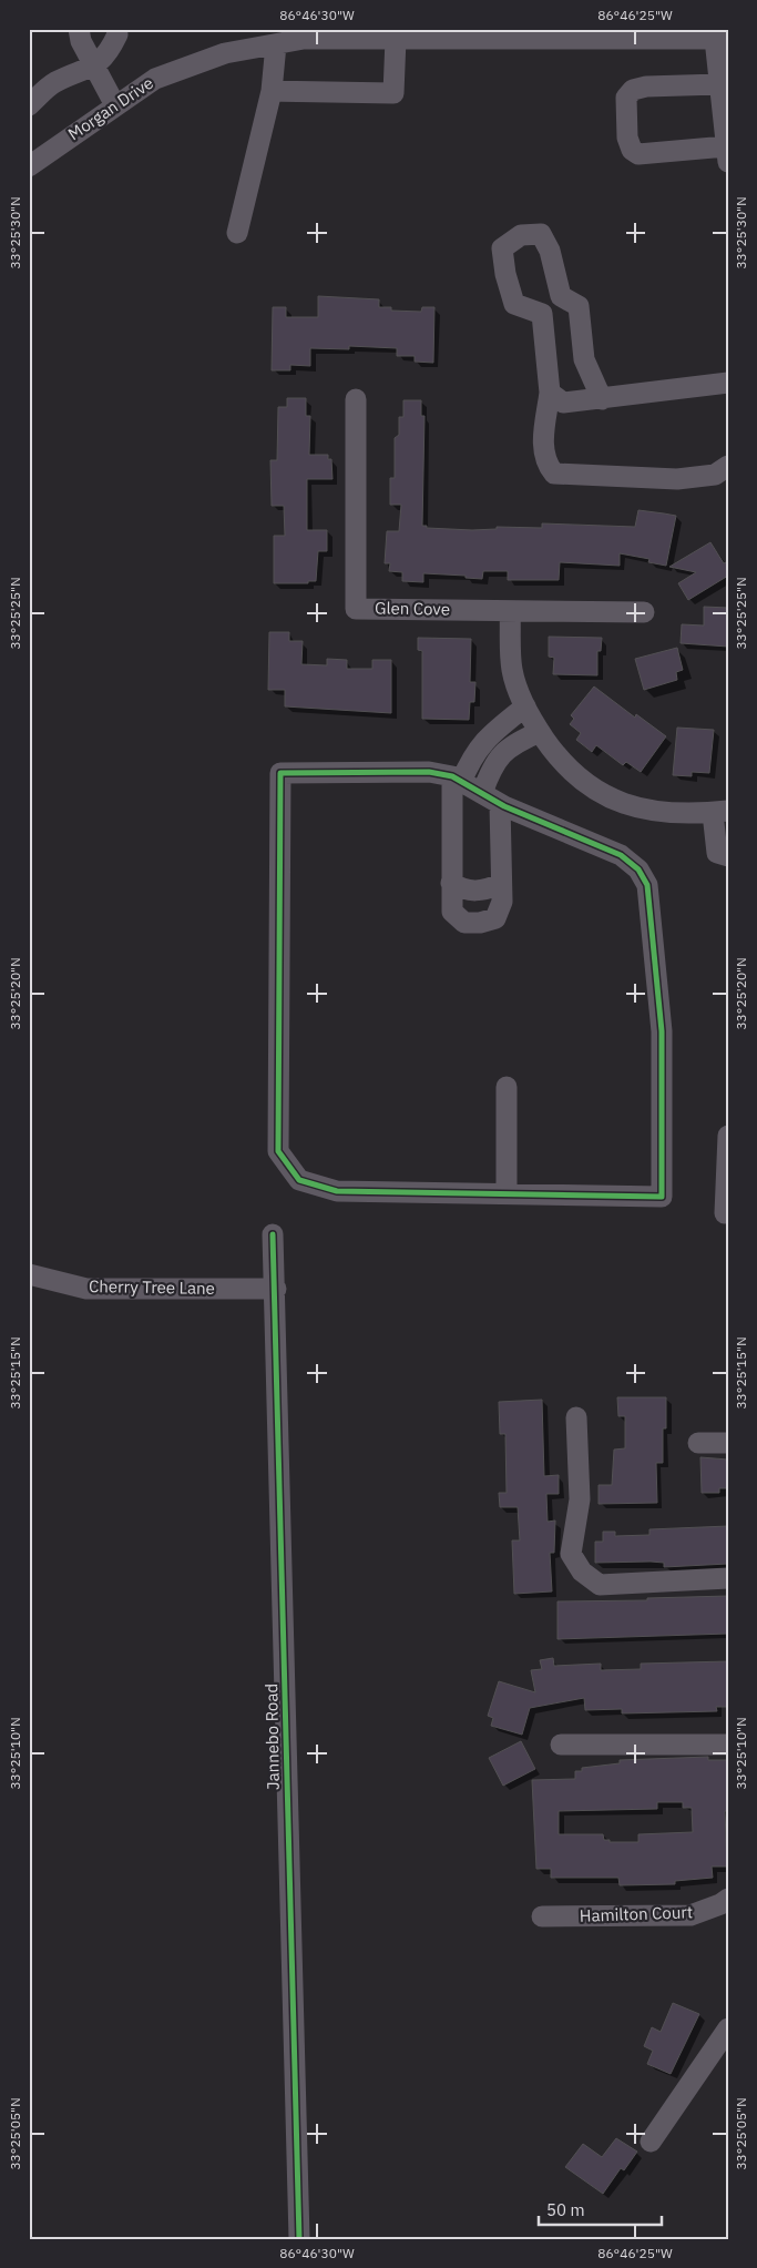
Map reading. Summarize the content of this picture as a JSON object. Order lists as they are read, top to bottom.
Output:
{
  "streets": {
    "street": [
      "Morgan Drive",
      "Glen Cove",
      "Cherry Tree Lane",
      "Jannebo Road",
      "Hamilton Court"
    ]
  },
  "crossings": [
    ["Cherry Tree Lane", "Jannebo Road"]
  ],
  "scale_bar": "50 m",
  "coordinates": [
    "86°46'30\"W",
    "86°46'25\"W",
    "33°25'30\"N",
    "33°25'25\"N",
    "33°25'20\"N",
    "33°25'15\"N",
    "33°25'10\"N",
    "33°25'05\"N"
  ]
}
